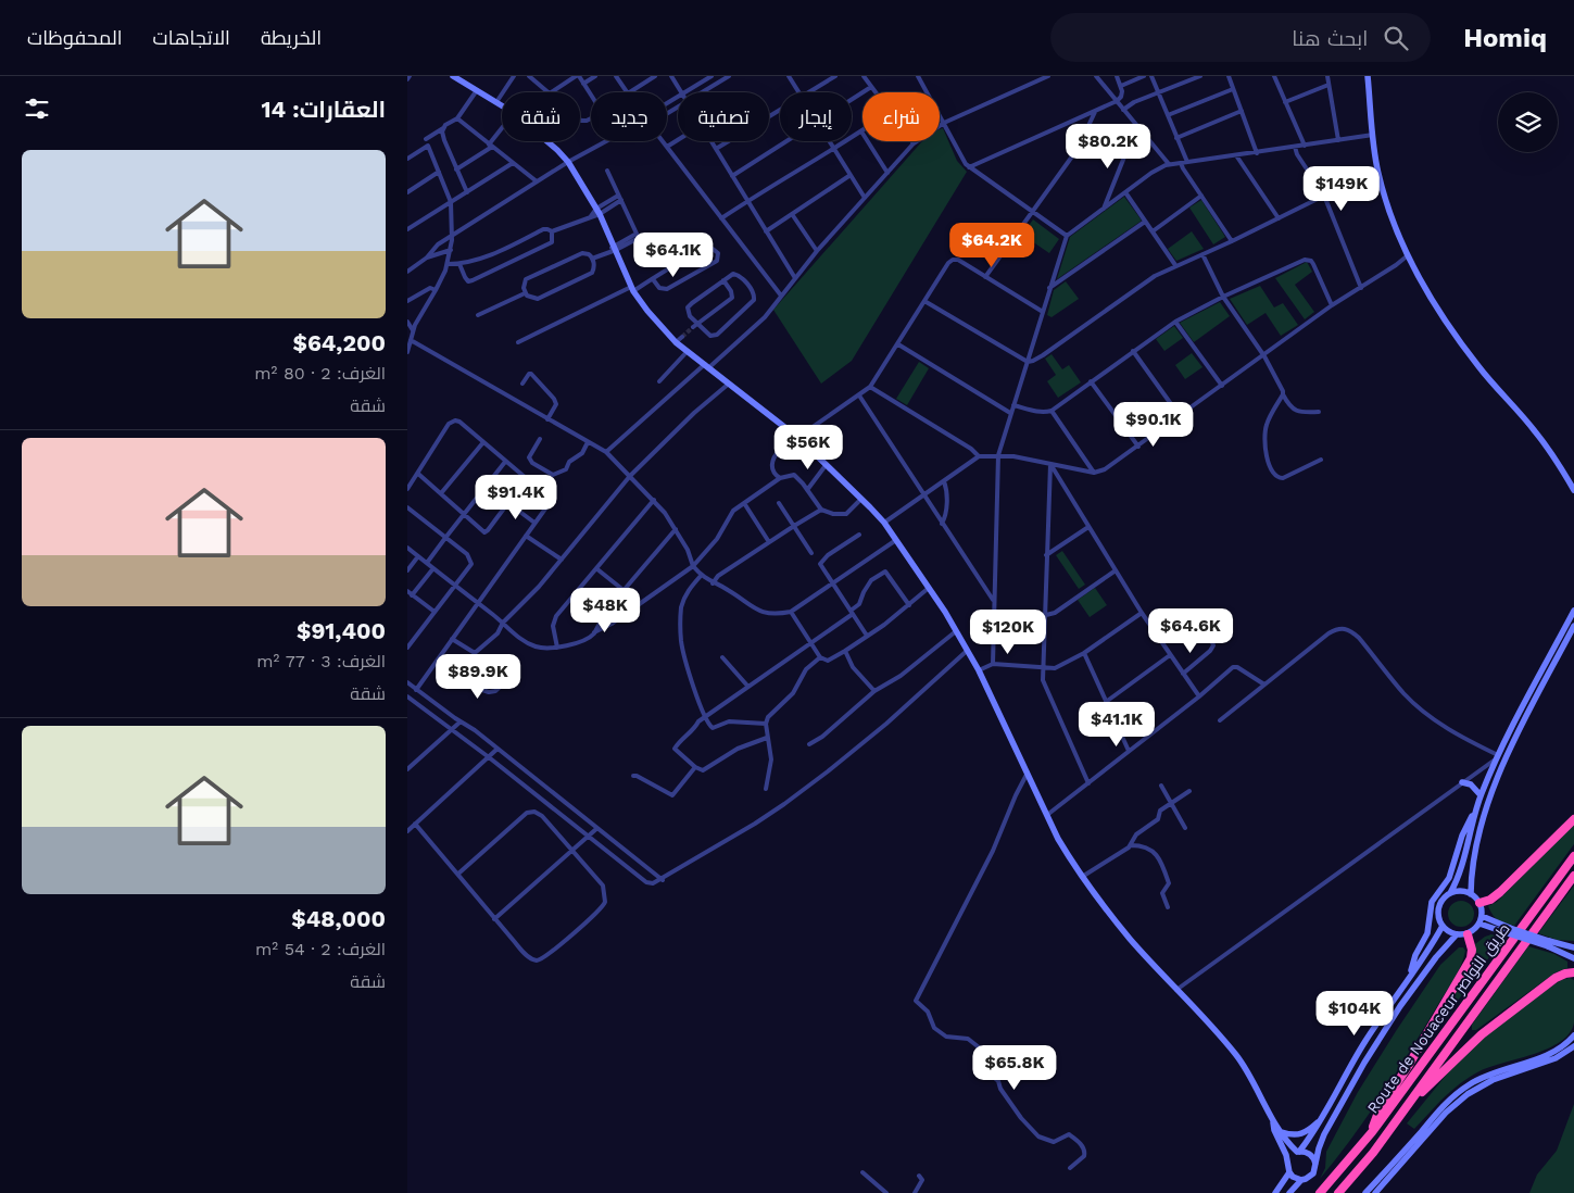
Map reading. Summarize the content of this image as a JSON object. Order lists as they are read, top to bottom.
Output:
{
  "streets": {
    "highway": ["Route de Nouaceur طريق النواصر"]
  },
  "page": {
    "header": "Homiq",
    "search": "ابحث هنا",
    "nav": ["الخريطة", "الاتجاهات", "المحفوظات"],
    "heading": "العقارات: 14",
    "chip": [
      "شراء",
      "إيجار",
      "تصفية",
      "جديد",
      "شقة"
    ],
    "price": [
      "$80.2K",
      "$149K",
      "$64.2K",
      "$64.1K",
      "$90.1K",
      "$56K",
      "$91.4K",
      "$48K",
      "$64.6K",
      "$120K",
      "$89.9K",
      "$41.1K",
      "$104K",
      "$65.8K"
    ],
    "list": [
      {
        "name": "$64,200",
        "note": "الغرف: 2 · 80 m² · شقة"
      },
      {
        "name": "$91,400",
        "note": "الغرف: 3 · 77 m² · شقة"
      },
      {
        "name": "$48,000",
        "note": "الغرف: 2 · 54 m² · شقة"
      }
    ]
  }
}
